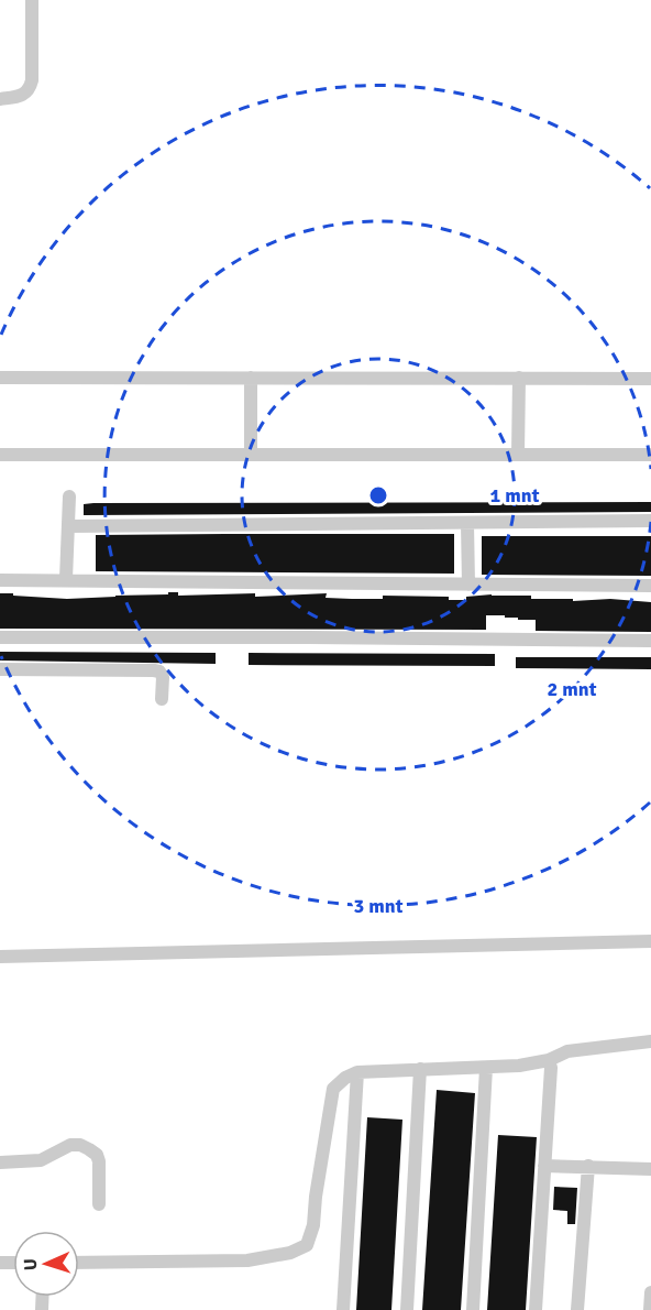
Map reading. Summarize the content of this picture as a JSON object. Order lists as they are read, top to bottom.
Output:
{
  "north": "left",
  "rings": ["1 mnt", "2 mnt", "3 mnt"]
}
